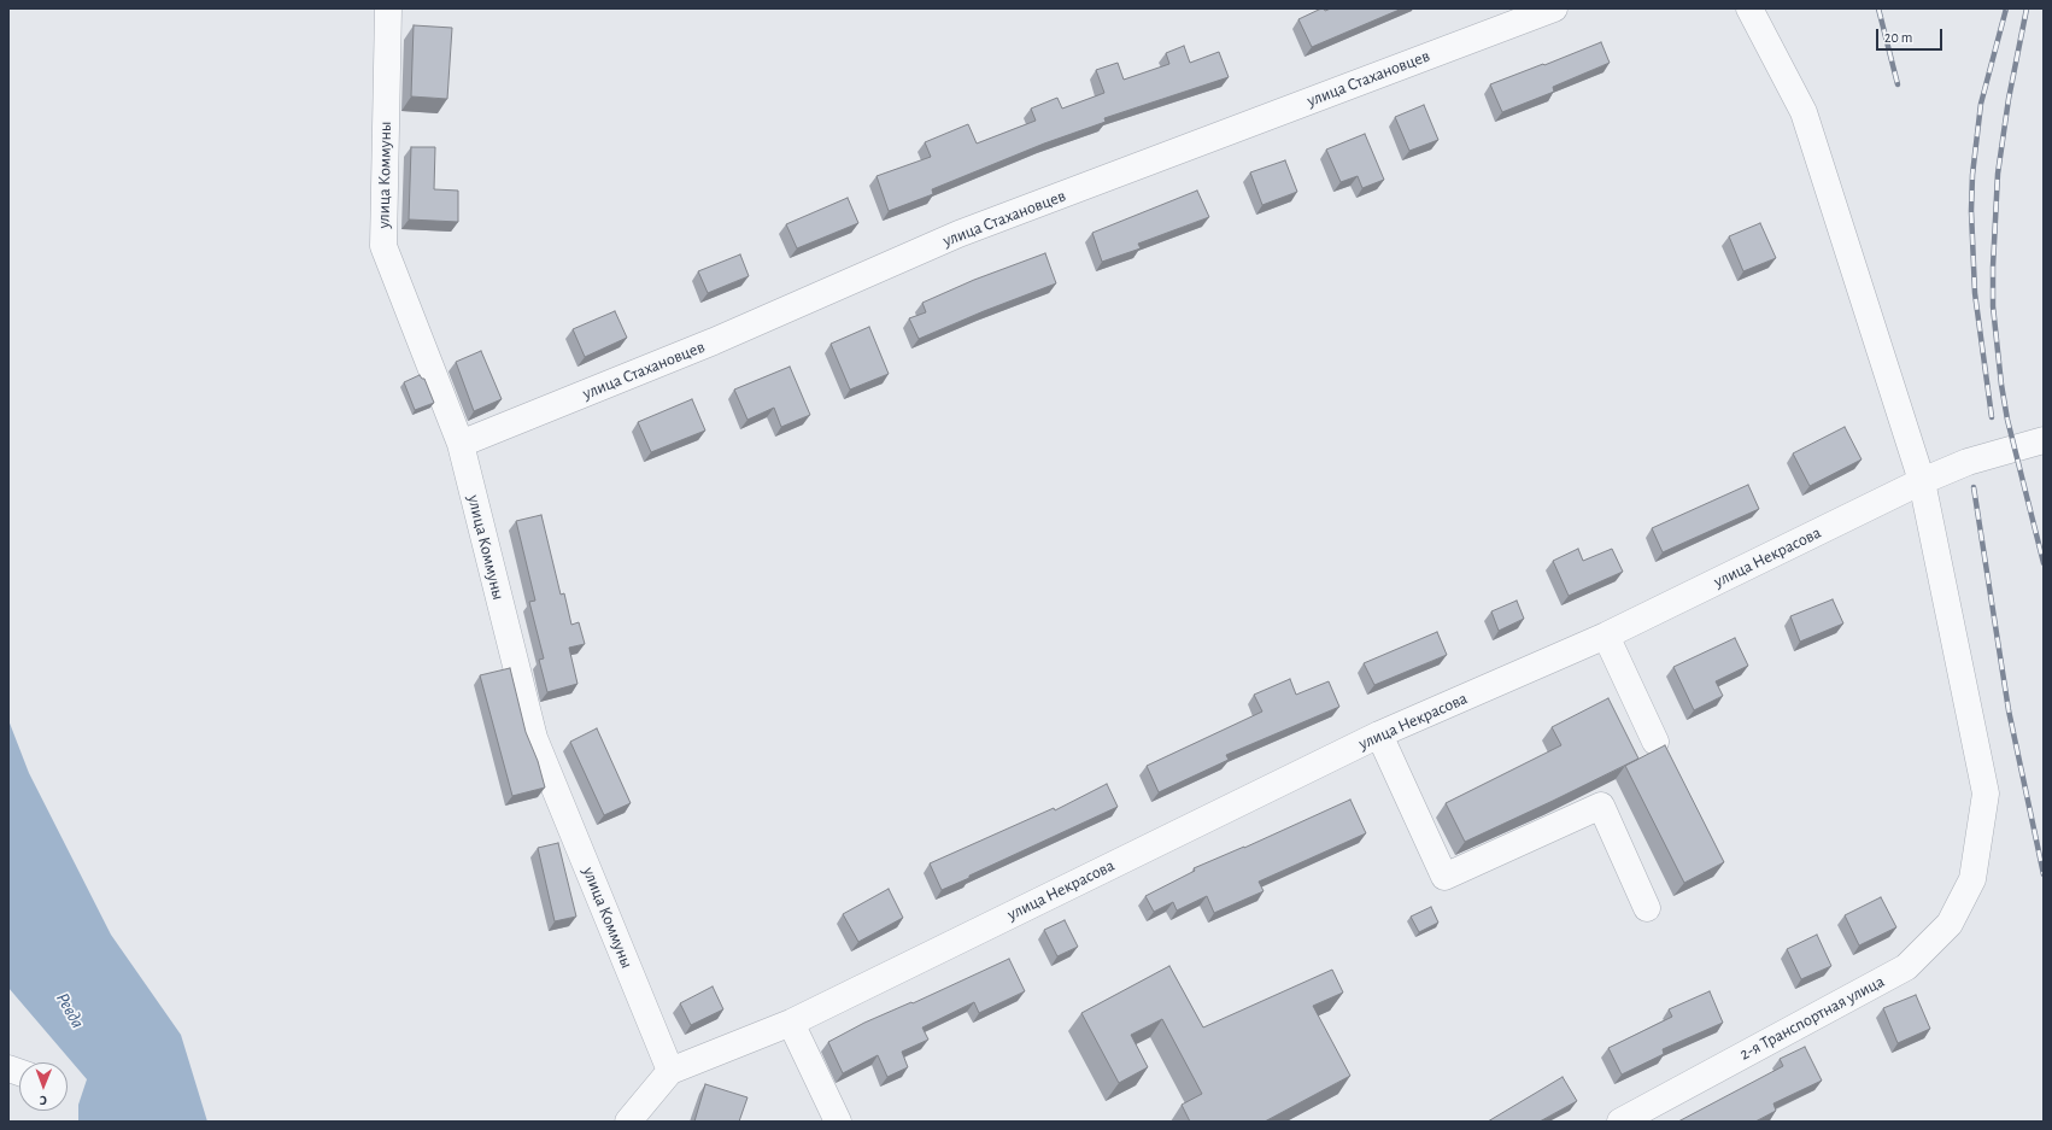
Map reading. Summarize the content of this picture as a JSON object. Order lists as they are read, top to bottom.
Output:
{
  "streets": {
    "street": [
      "улица Стахановцев",
      "улица Коммуны",
      "улица Некрасова",
      "2-я Транспортная улица"
    ]
  },
  "crossings": [
    ["улица Стахановцев", "улица Коммуны"],
    ["улица Некрасова", "2-я Транспортная улица"]
  ],
  "water": ["Ревда"],
  "scale_bar": "20 m",
  "north": "bottom"
}
